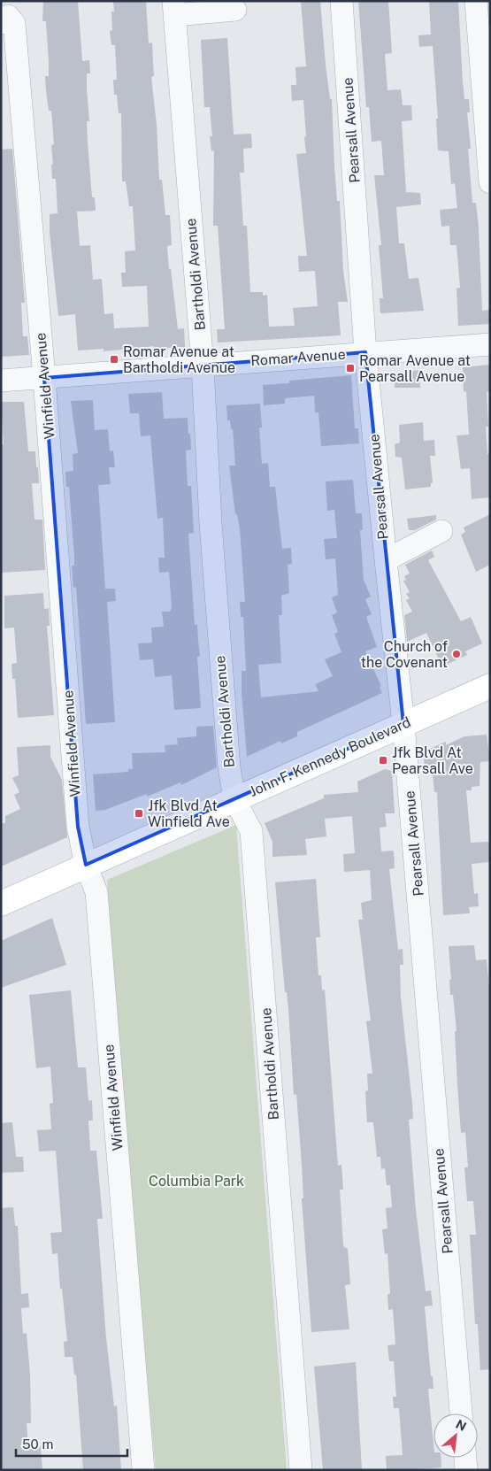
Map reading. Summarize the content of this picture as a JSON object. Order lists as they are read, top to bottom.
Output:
{
  "streets": {
    "main road": ["John F. Kennedy Boulevard"],
    "street": [
      "Pearsall Avenue",
      "Bartholdi Avenue",
      "Romar Avenue",
      "Winfield Avenue"
    ]
  },
  "crossings": [
    ["Pearsall Avenue", "Romar Avenue"],
    ["Pearsall Avenue", "John F. Kennedy Boulevard"],
    ["Bartholdi Avenue", "Romar Avenue"],
    ["Bartholdi Avenue", "John F. Kennedy Boulevard"],
    ["Romar Avenue", "Winfield Avenue"],
    ["Winfield Avenue", "John F. Kennedy Boulevard"]
  ],
  "parks": ["Columbia Park"],
  "places": {
    "transit": [
      "Romar Avenue at Bartholdi Avenue",
      "Romar Avenue at Pearsall Avenue",
      "Jfk Blvd At Pearsall Ave",
      "Jfk Blvd At Winfield Ave"
    ],
    "other": ["Church of the Covenant"]
  },
  "scale_bar": "50 m",
  "north": "top right"
}
